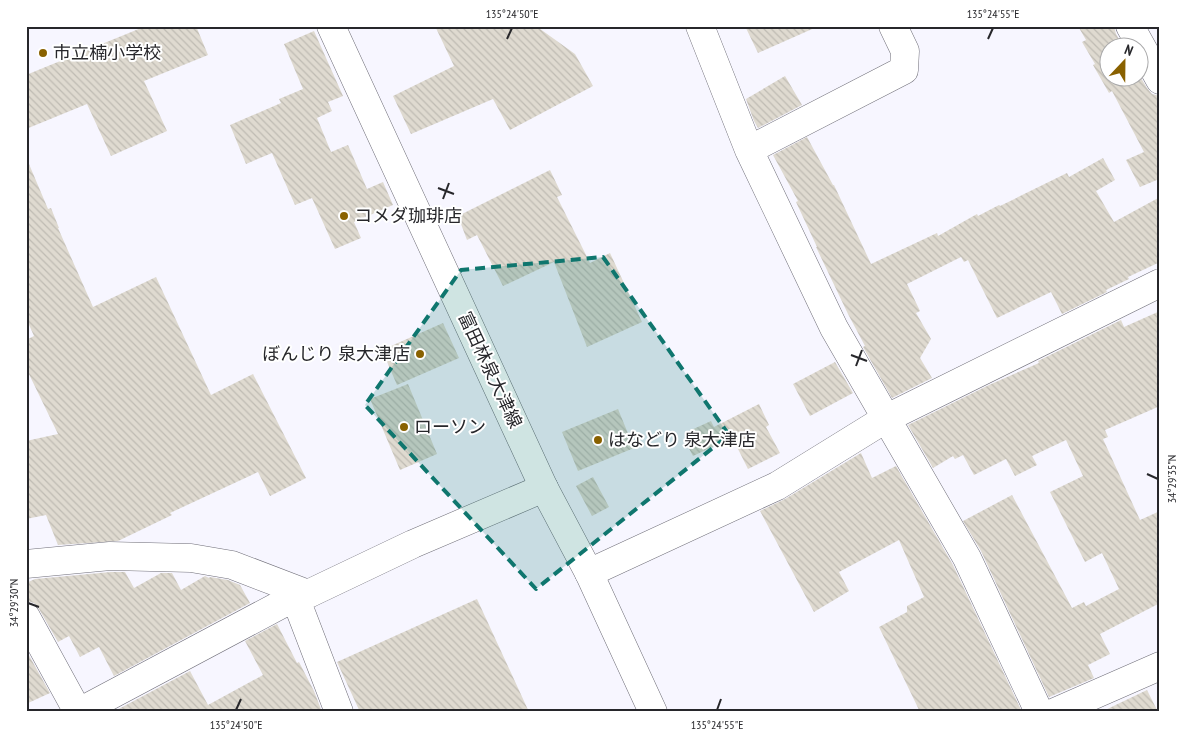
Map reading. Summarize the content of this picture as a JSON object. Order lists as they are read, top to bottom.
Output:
{
  "streets": {
    "street": ["富田林泉大津線"]
  },
  "places": [
    "市立楠小学校",
    "コメダ珈琲店",
    "ぼんじり 泉大津店",
    "ローソン",
    "はなどり 泉大津店"
  ],
  "north": "top",
  "coordinates": [
    "135°24'50\"E",
    "135°24'55\"E",
    "34°29'35\"N",
    "34°29'30\"N"
  ]
}
